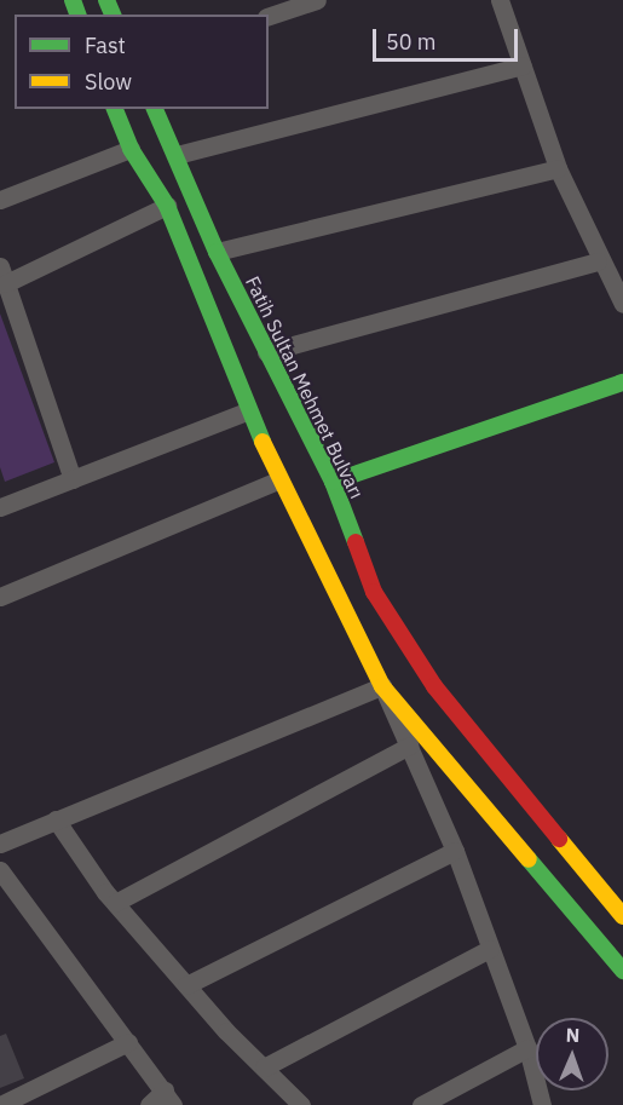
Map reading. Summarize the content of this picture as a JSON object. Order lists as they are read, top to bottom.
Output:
{
  "streets": {
    "main road": ["Fatih Sultan Mehmet Bulvarı"]
  },
  "legend": ["Fast", "Slow"],
  "scale_bar": "50 m",
  "north": "top"
}
